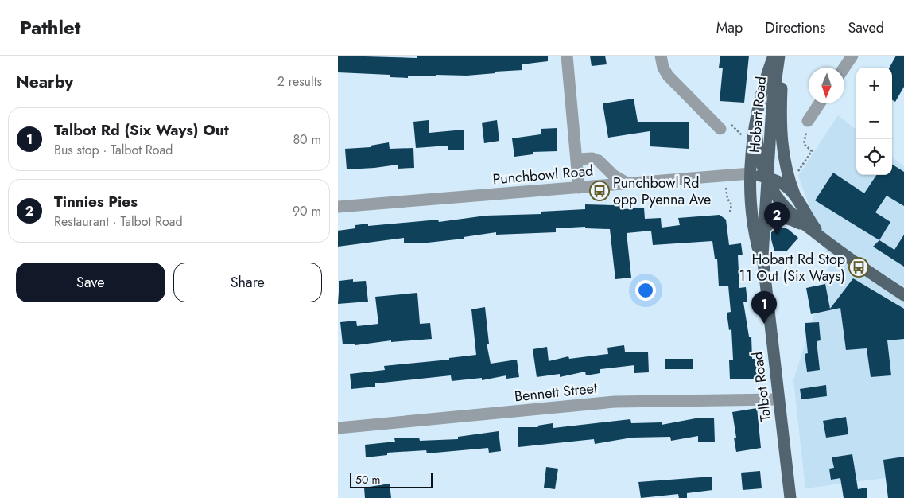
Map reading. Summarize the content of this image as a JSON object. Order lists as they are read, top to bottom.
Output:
{
  "streets": {
    "main road": ["Hobart Road", "Talbot Road"],
    "street": ["Punchbowl Road", "Bennett Street"]
  },
  "crossings": [
    ["Hobart Road", "Punchbowl Road"],
    ["Hobart Road", "Talbot Road"],
    ["Punchbowl Road", "Talbot Road"],
    ["Talbot Road", "Bennett Street"]
  ],
  "places": {
    "bus stop": ["Punchbowl Rd opp Pyenna Ave", "Hobart Rd Stop 11 Out (Six Ways)"]
  },
  "scale_bar": "50 m",
  "north": "bottom",
  "page": {
    "header": "Pathlet",
    "nav": ["Map", "Directions", "Saved"],
    "heading": ["Nearby", "2 results"],
    "map_buttons": ["+", "−"],
    "list": [
      {
        "mark": "1",
        "name": "Talbot Rd (Six Ways) Out",
        "note": "Bus stop · Talbot Road",
        "value": "80 m"
      },
      {
        "mark": "2",
        "name": "Tinnies Pies",
        "note": "Restaurant · Talbot Road",
        "value": "90 m"
      }
    ],
    "pins": ["2", "1"],
    "buttons": ["Save", "Share"],
    "scale": "50 m"
  }
}
